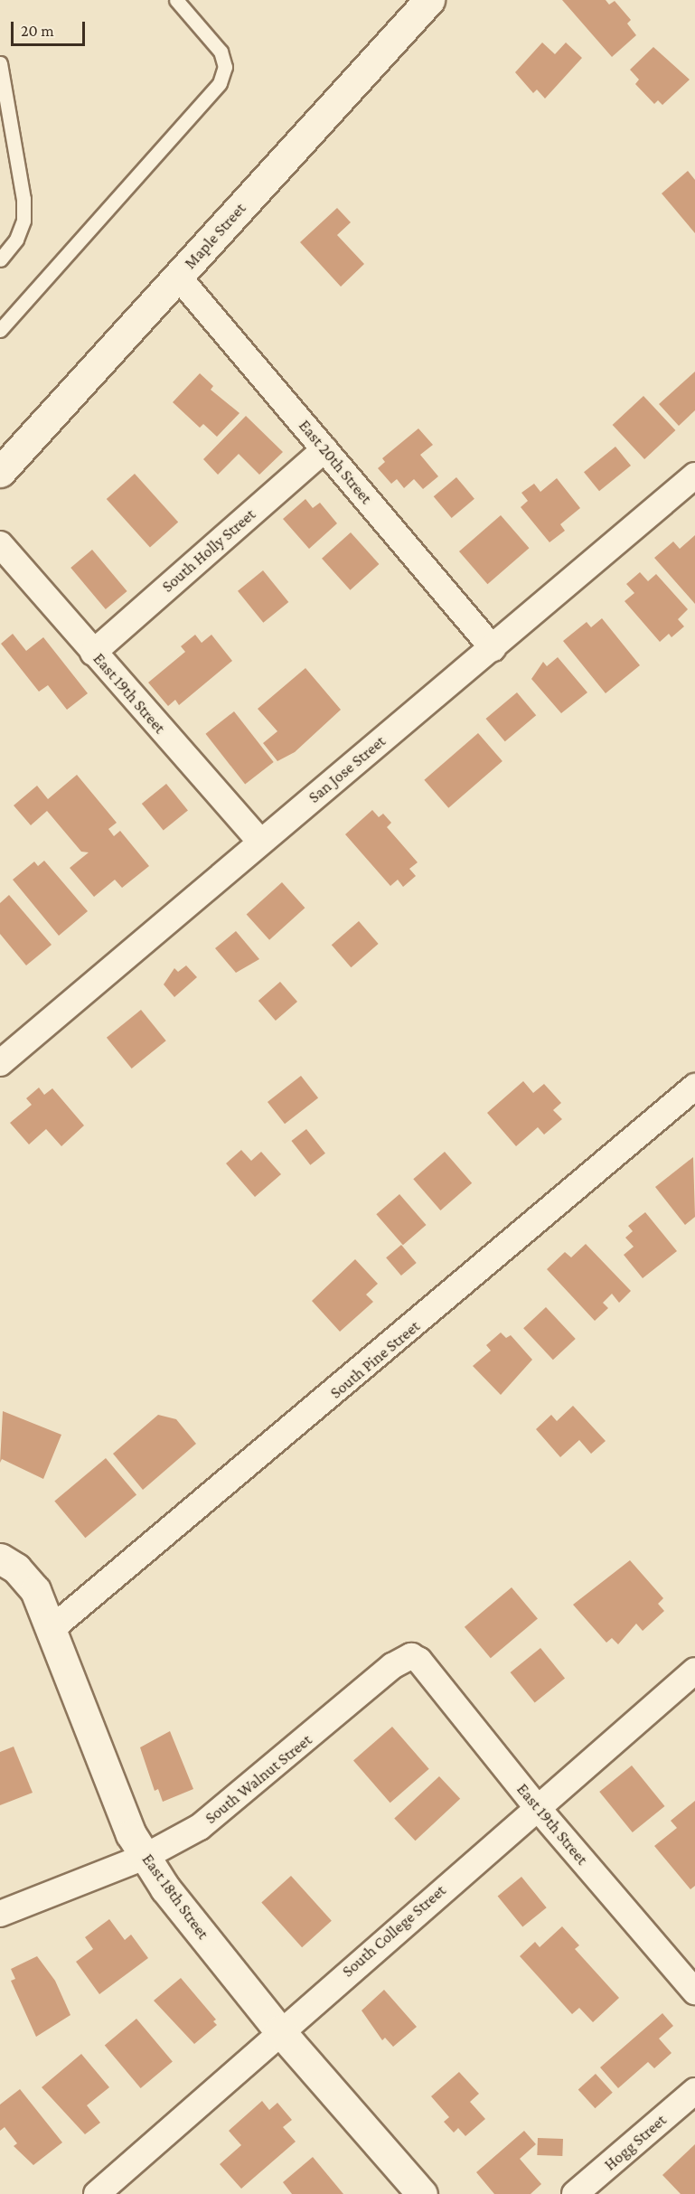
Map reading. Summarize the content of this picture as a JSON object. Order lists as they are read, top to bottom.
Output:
{
  "streets": {
    "street": [
      "Maple Street",
      "East 20th Street",
      "South Holly Street",
      "East 19th Street",
      "San Jose Street",
      "South Pine Street",
      "South Walnut Street",
      "East 18th Street",
      "South College Street",
      "Hogg Street"
    ]
  },
  "crossings": [
    ["Maple Street", "East 20th Street"],
    ["East 20th Street", "South Holly Street"],
    ["East 20th Street", "San Jose Street"],
    ["South Holly Street", "East 19th Street"],
    ["East 19th Street", "San Jose Street"],
    ["East 19th Street", "South Walnut Street"],
    ["East 19th Street", "South College Street"],
    ["South Pine Street", "East 18th Street"],
    ["South Walnut Street", "East 18th Street"],
    ["East 18th Street", "South College Street"]
  ],
  "scale_bar": "20 m"
}
